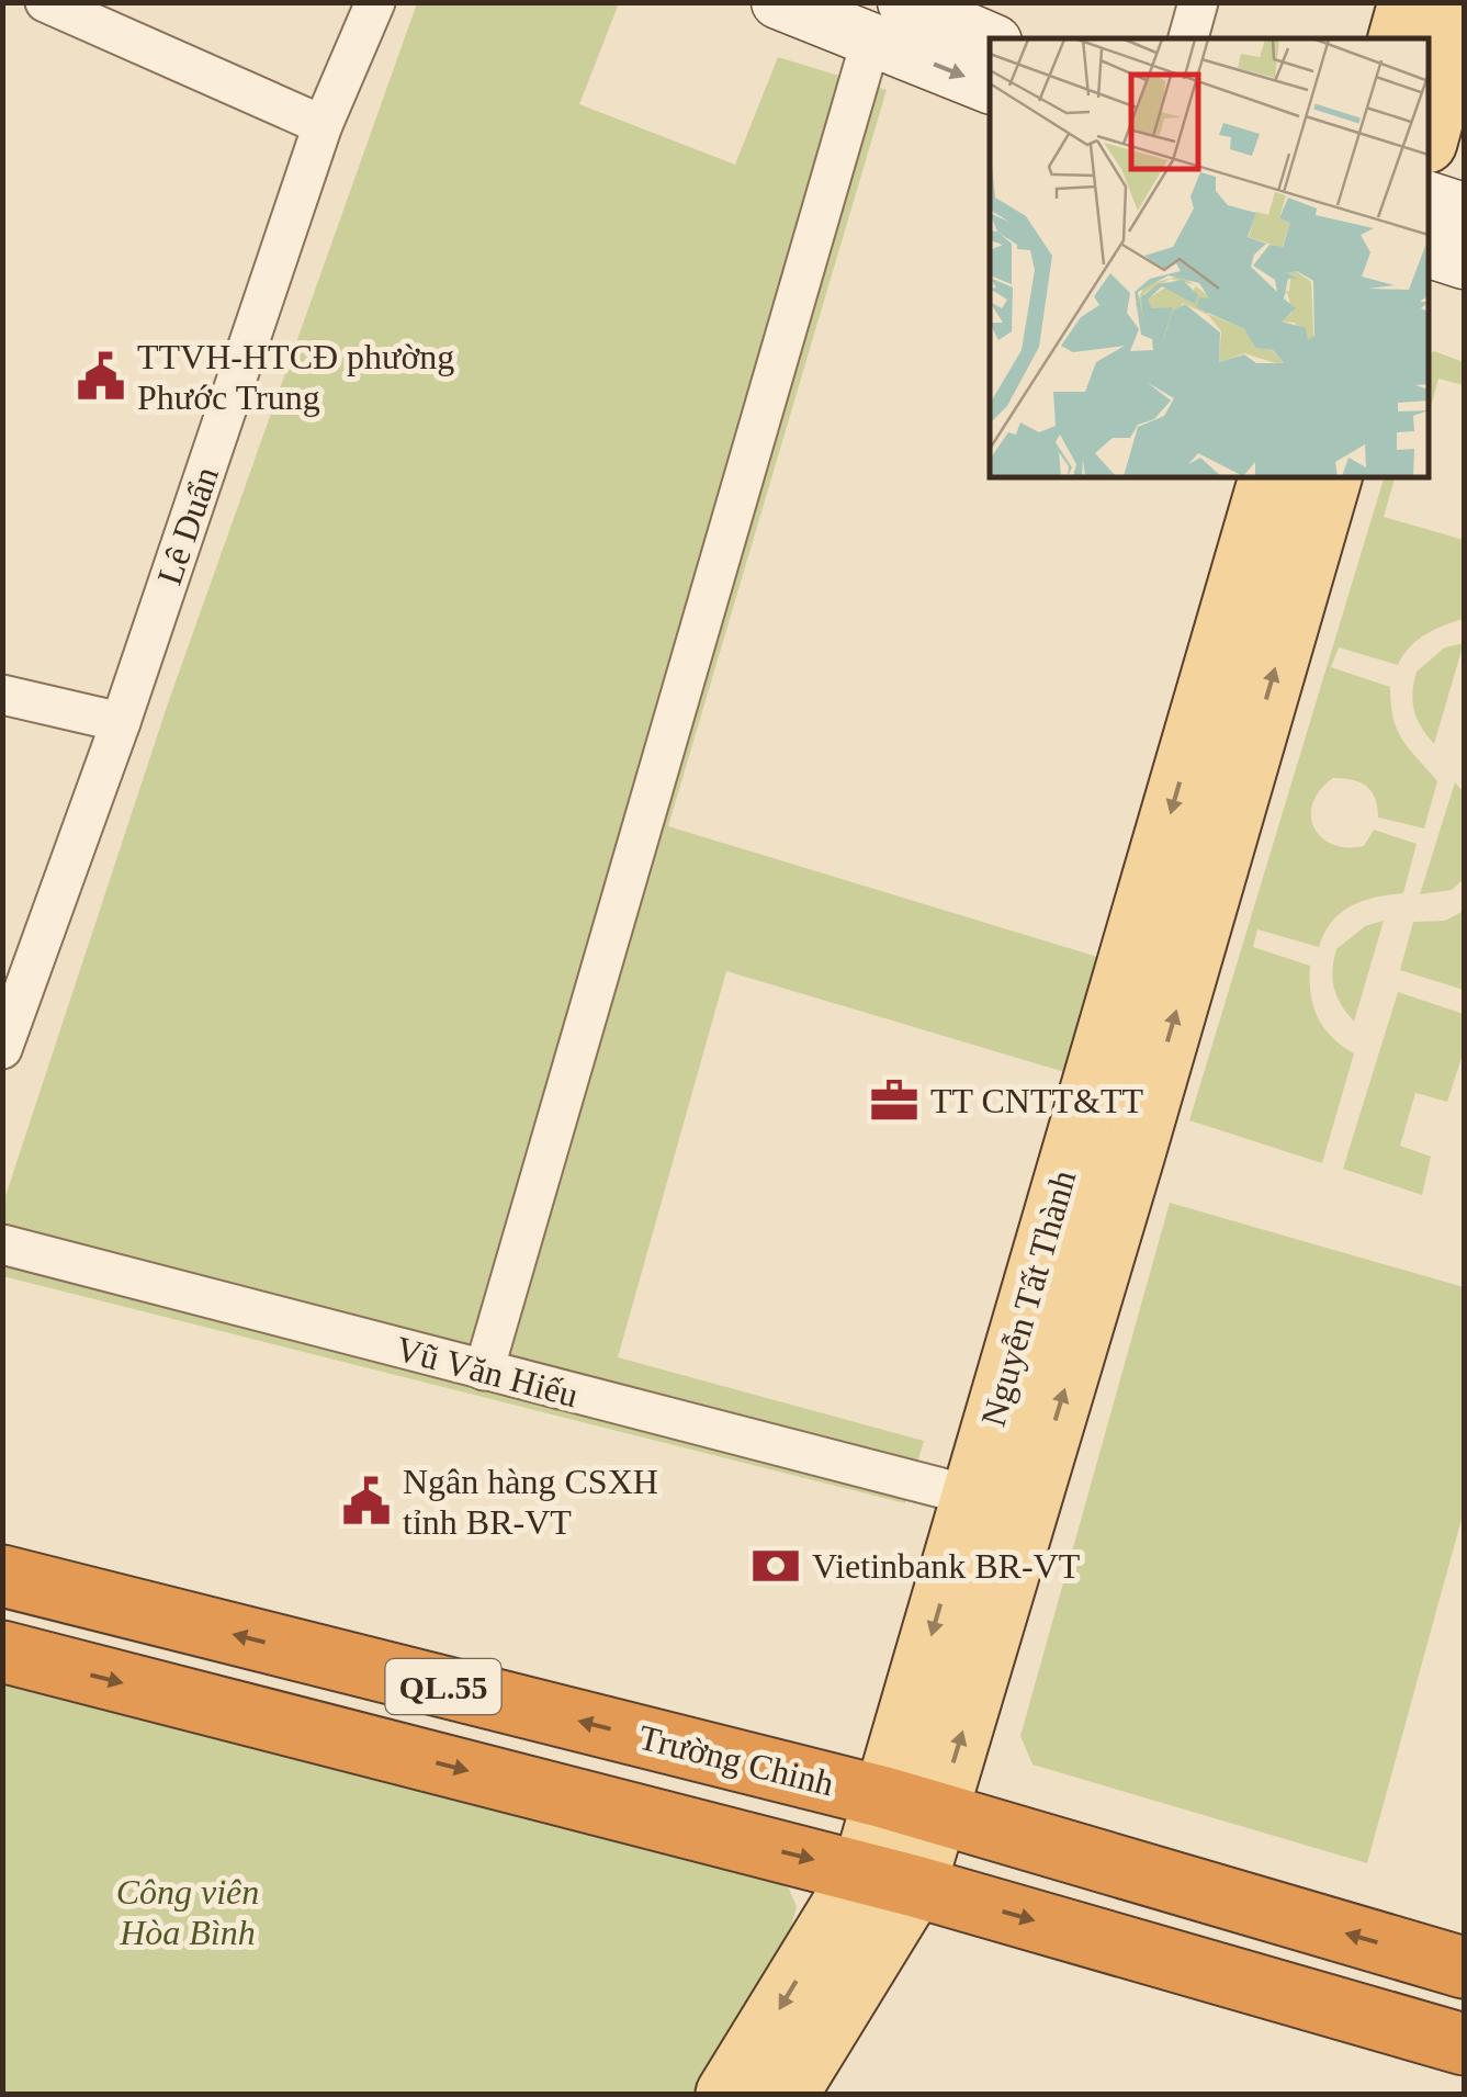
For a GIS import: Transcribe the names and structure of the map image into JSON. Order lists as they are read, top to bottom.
{
  "streets": {
    "highway": ["QL.55", "Trường Chinh"],
    "main road": ["Nguyễn Tất Thành"],
    "street": ["Lê Duẩn", "Vũ Văn Hiếu"]
  },
  "crossings": [
    ["Nguyễn Tất Thành", "Vũ Văn Hiếu"],
    ["Nguyễn Tất Thành", "QL.55"],
    ["Nguyễn Tất Thành", "Trường Chinh"]
  ],
  "parks": ["Công viên Hòa Bình"],
  "places": {
    "public building": ["TTVH-HTCĐ phường Phước Trung", "Ngân hàng CSXH tỉnh BR-VT"],
    "office": ["TT CNTT&TT"],
    "bank": ["Vietinbank BR-VT"]
  }
}
